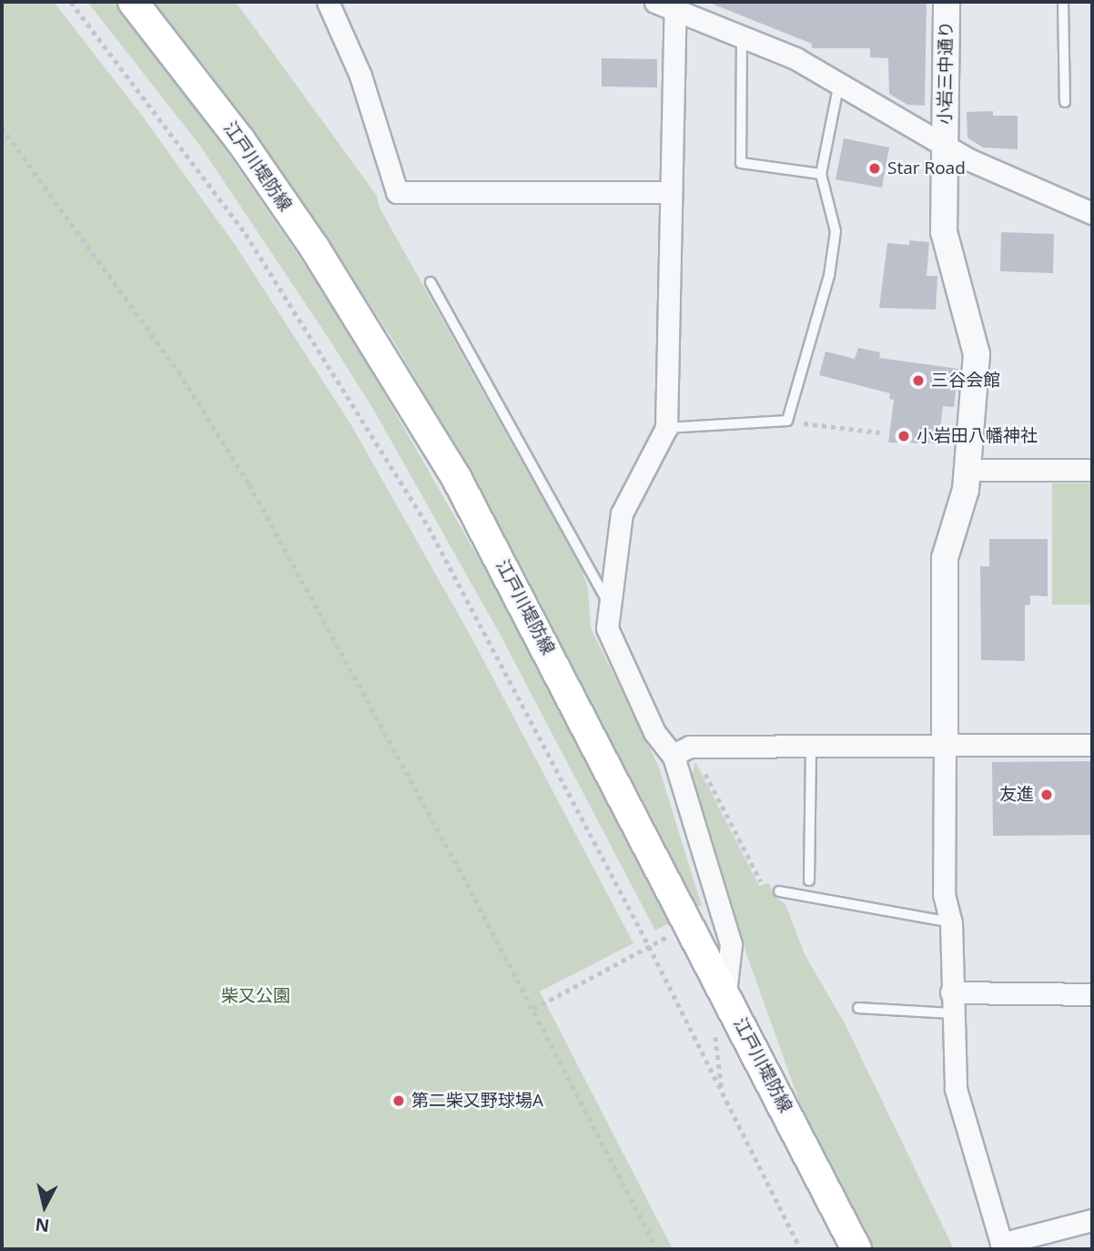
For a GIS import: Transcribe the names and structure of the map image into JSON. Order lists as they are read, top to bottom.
{
  "streets": {
    "main road": ["江戸川堤防線"],
    "street": ["小岩三中通り"]
  },
  "parks": ["柴又公園"],
  "places": [
    "Star Road",
    "三谷会館",
    "小岩田八幡神社",
    "友進",
    "第二柴又野球場A"
  ],
  "north": "bottom"
}
